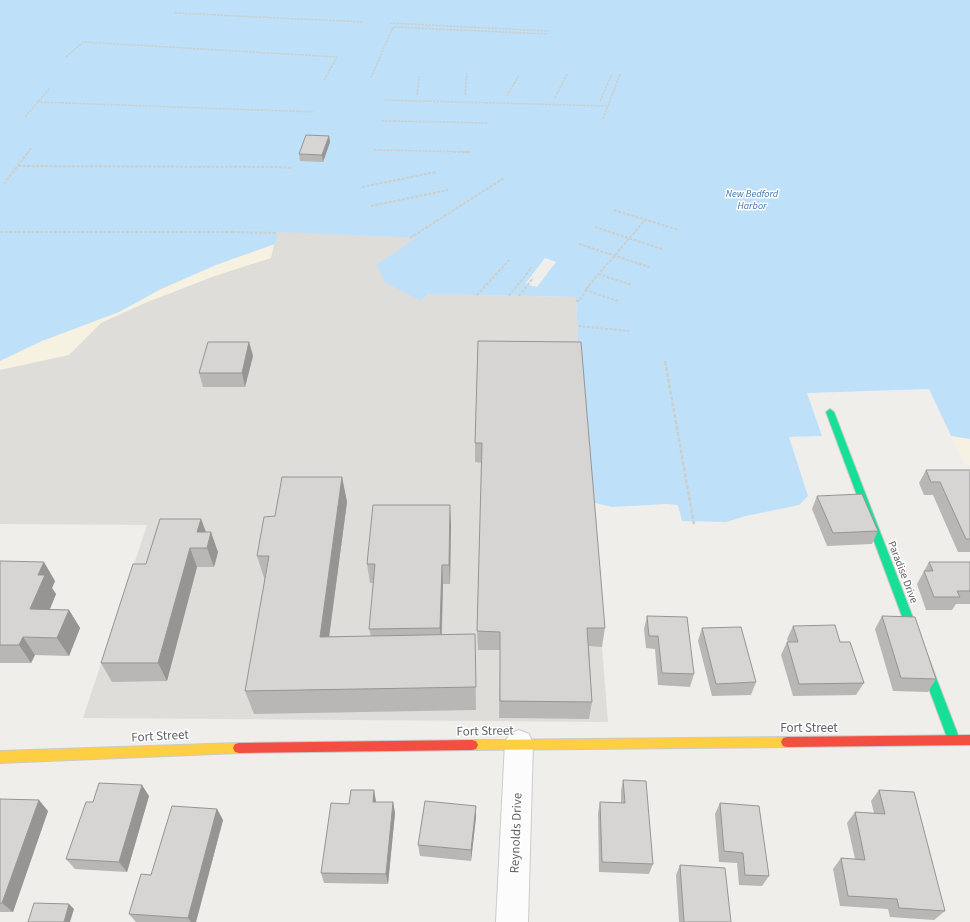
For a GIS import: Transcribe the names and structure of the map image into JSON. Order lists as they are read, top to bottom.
{
  "streets": {
    "street": ["Paradise Drive", "Fort Street", "Reynolds Drive"]
  },
  "crossings": [
    ["Paradise Drive", "Fort Street"],
    ["Fort Street", "Reynolds Drive"]
  ],
  "water": ["New Bedford Harbor"]
}
